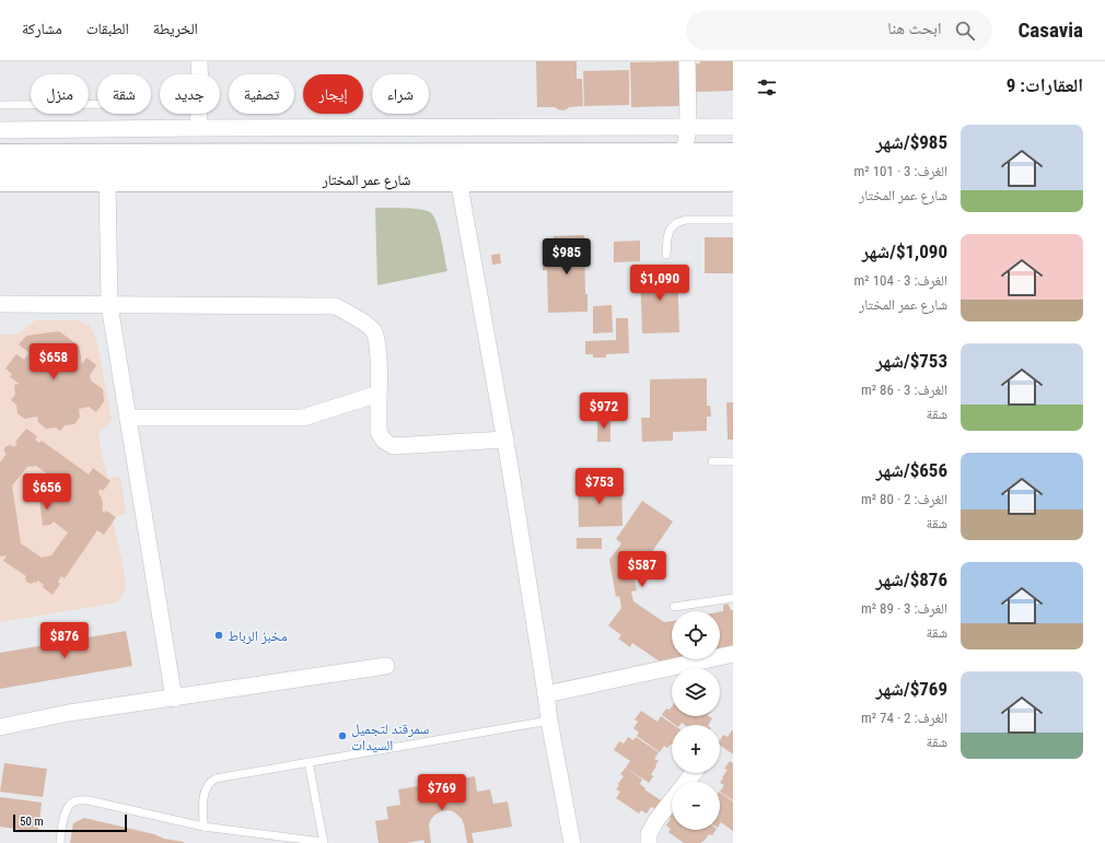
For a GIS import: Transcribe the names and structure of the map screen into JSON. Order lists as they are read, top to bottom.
{
  "streets": {
    "main road": ["شارع عمر المختار"]
  },
  "places": ["مخبز الرباط", "سمرقند لتجميل السيدات"],
  "scale_bar": "50 m",
  "page": {
    "header": "Casavia",
    "search": "ابحث هنا",
    "nav": ["الخريطة", "الطبقات", "مشاركة"],
    "heading": "العقارات: 9",
    "chip": [
      "شراء",
      "إيجار",
      "تصفية",
      "جديد",
      "شقة",
      "منزل"
    ],
    "list": [
      {
        "name": "$985/شهر",
        "note": "الغرف: 3 · 101 m² · شارع عمر المختار"
      },
      {
        "name": "$1,090/شهر",
        "note": "الغرف: 3 · 104 m² · شارع عمر المختار"
      },
      {
        "name": "$753/شهر",
        "note": "الغرف: 3 · 86 m² · شقة"
      },
      {
        "name": "$656/شهر",
        "note": "الغرف: 2 · 80 m² · شقة"
      },
      {
        "name": "$876/شهر",
        "note": "الغرف: 3 · 89 m² · شقة"
      },
      {
        "name": "$769/شهر",
        "note": "الغرف: 2 · 74 m² · شقة"
      }
    ],
    "price": [
      "$985",
      "$1,090",
      "$658",
      "$972",
      "$753",
      "$656",
      "$587",
      "$876",
      "$769"
    ],
    "map_buttons": ["+", "−"],
    "scale": "50 m"
  }
}
